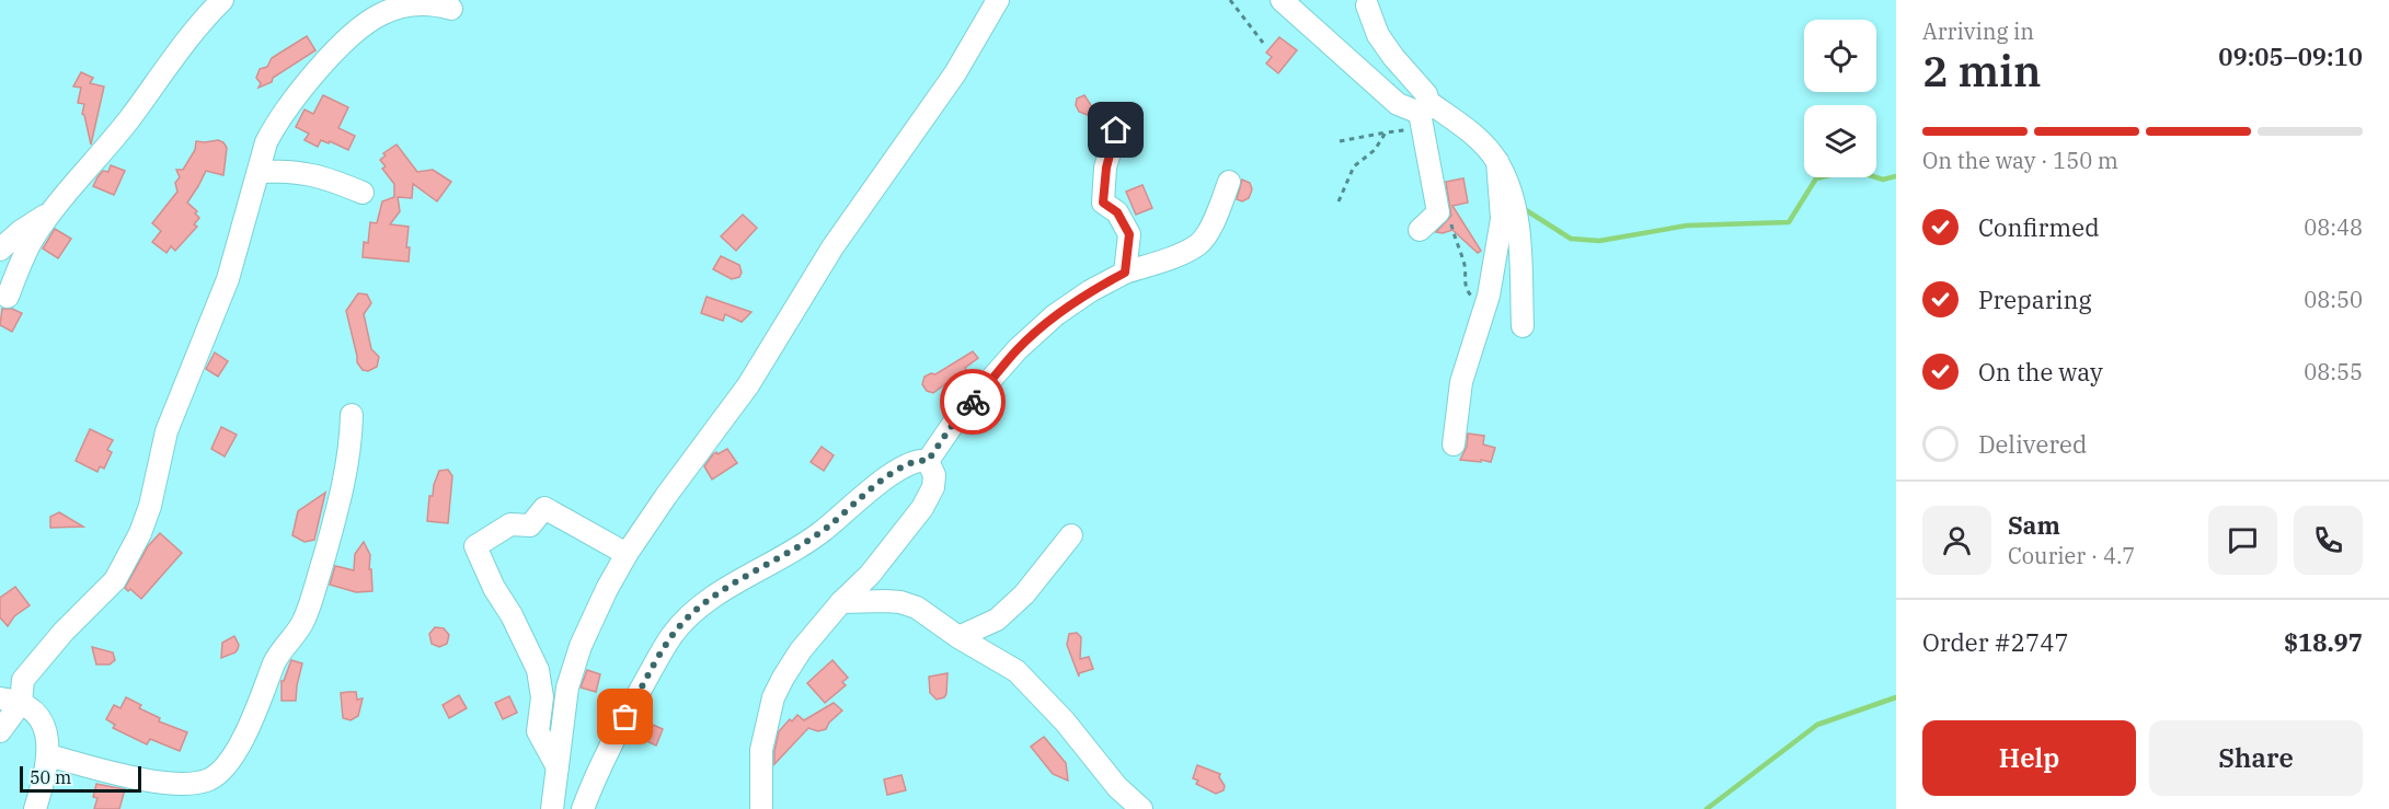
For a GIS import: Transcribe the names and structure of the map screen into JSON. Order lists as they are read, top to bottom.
{
  "scale_bar": "50 m",
  "page": {
    "heading": ["2 min", "Arriving in", "09:05–09:10"],
    "panel": [
      "Sam",
      "Courier · 4.7",
      "Order #2747",
      "$18.97"
    ],
    "bar": "On the way · 150 m",
    "list": [
      ["Confirmed", "08:48"],
      ["Preparing", "08:50"],
      ["On the way", "08:55"],
      "Delivered"
    ],
    "buttons": ["Help", "Share"],
    "scale": "50 m"
  }
}
